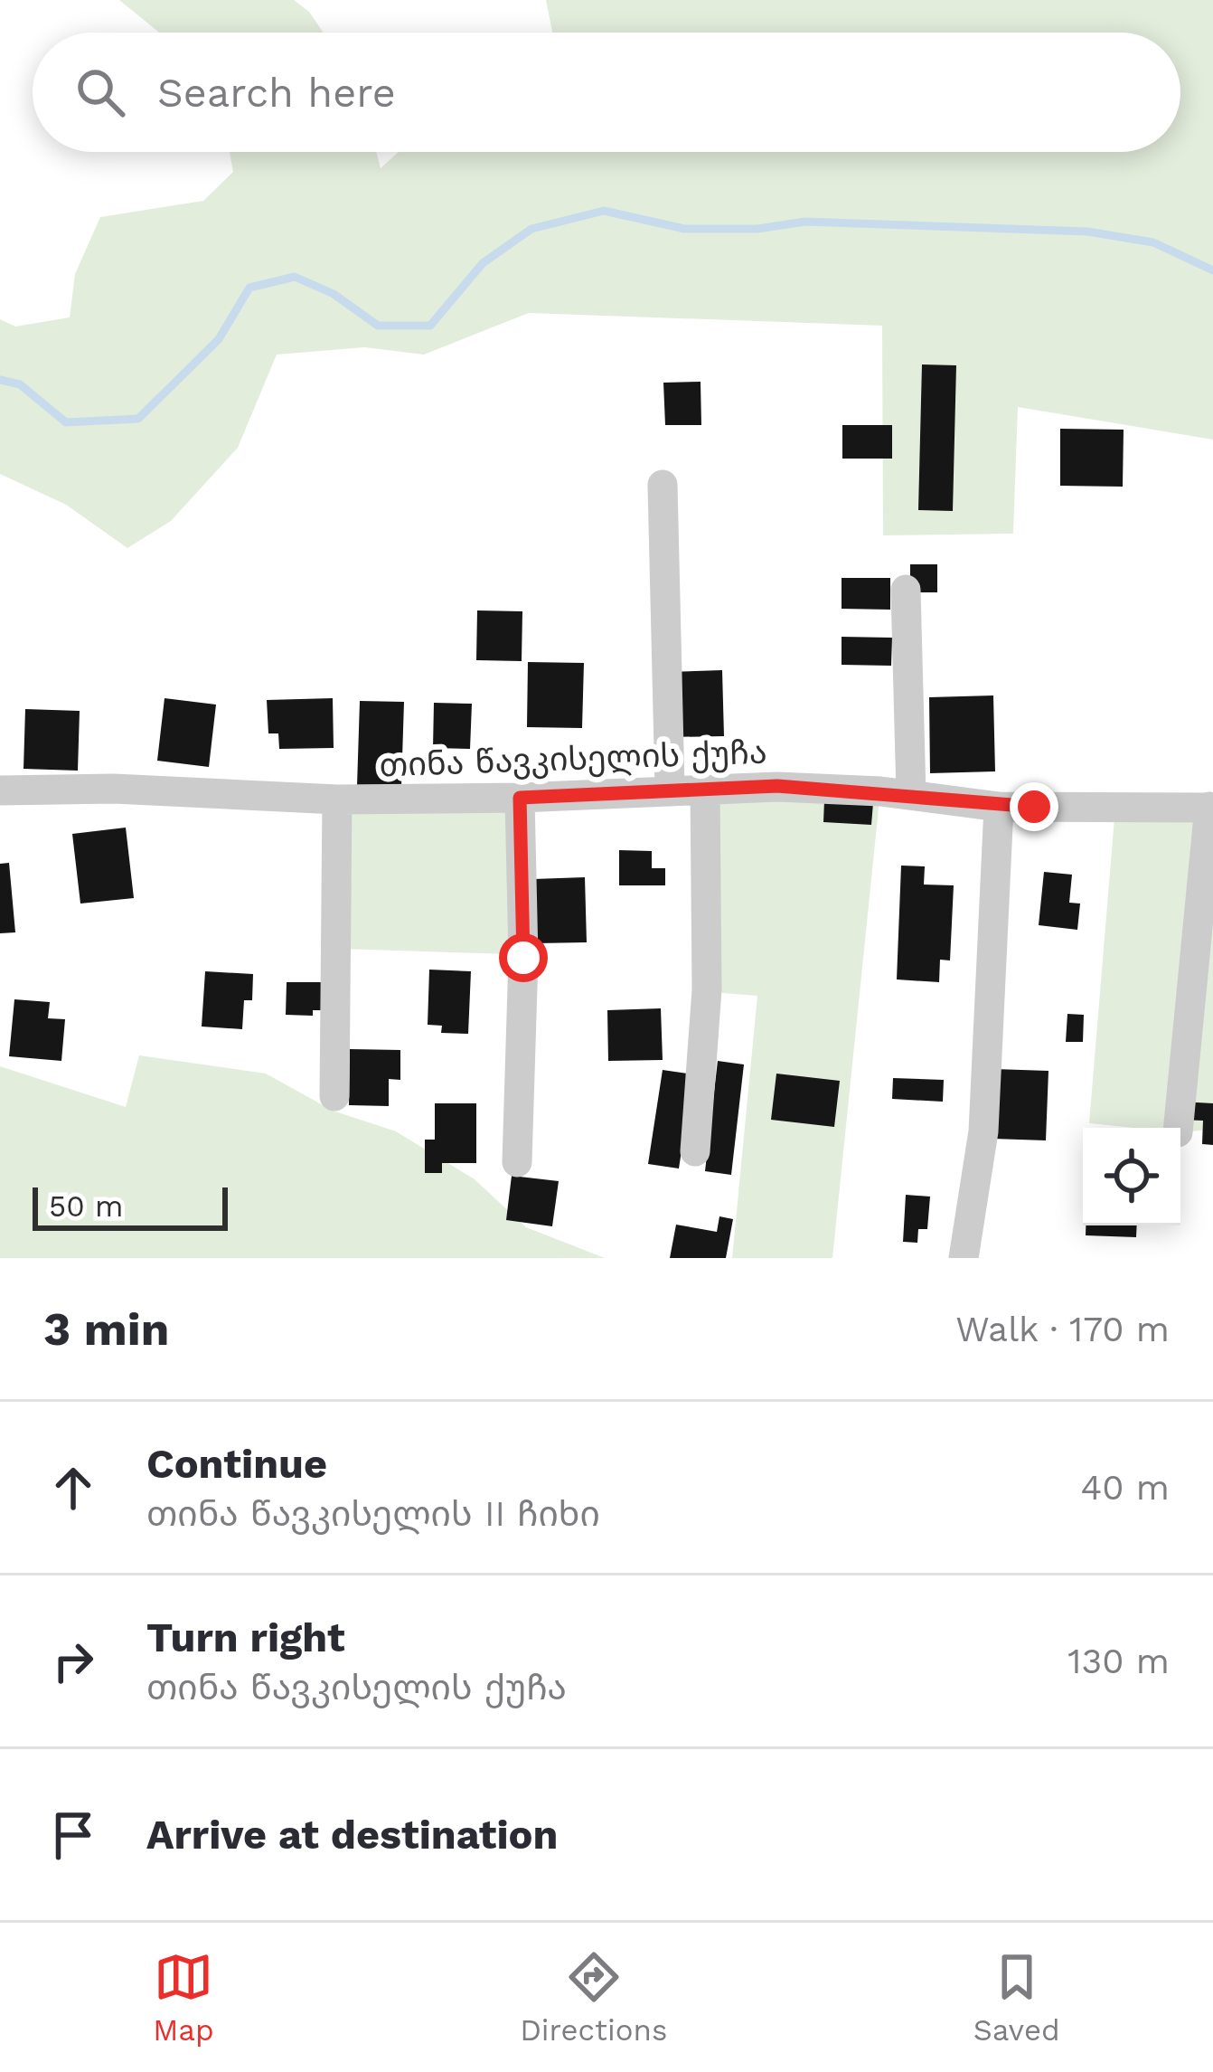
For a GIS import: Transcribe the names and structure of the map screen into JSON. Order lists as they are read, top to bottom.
{
  "streets": {
    "street": ["თინა წავკისელის ქუჩა"]
  },
  "scale_bar": "50 m",
  "page": {
    "search": "Search here",
    "scale": "50 m",
    "heading": ["3 min", "Walk · 170 m"],
    "list": [
      ["Continue", "თინა წავკისელის II ჩიხი", "40 m"],
      ["Turn right", "თინა წავკისელის ქუჩა", "130 m"],
      "Arrive at destination"
    ],
    "nav": ["Map", "Directions", "Saved"]
  }
}
